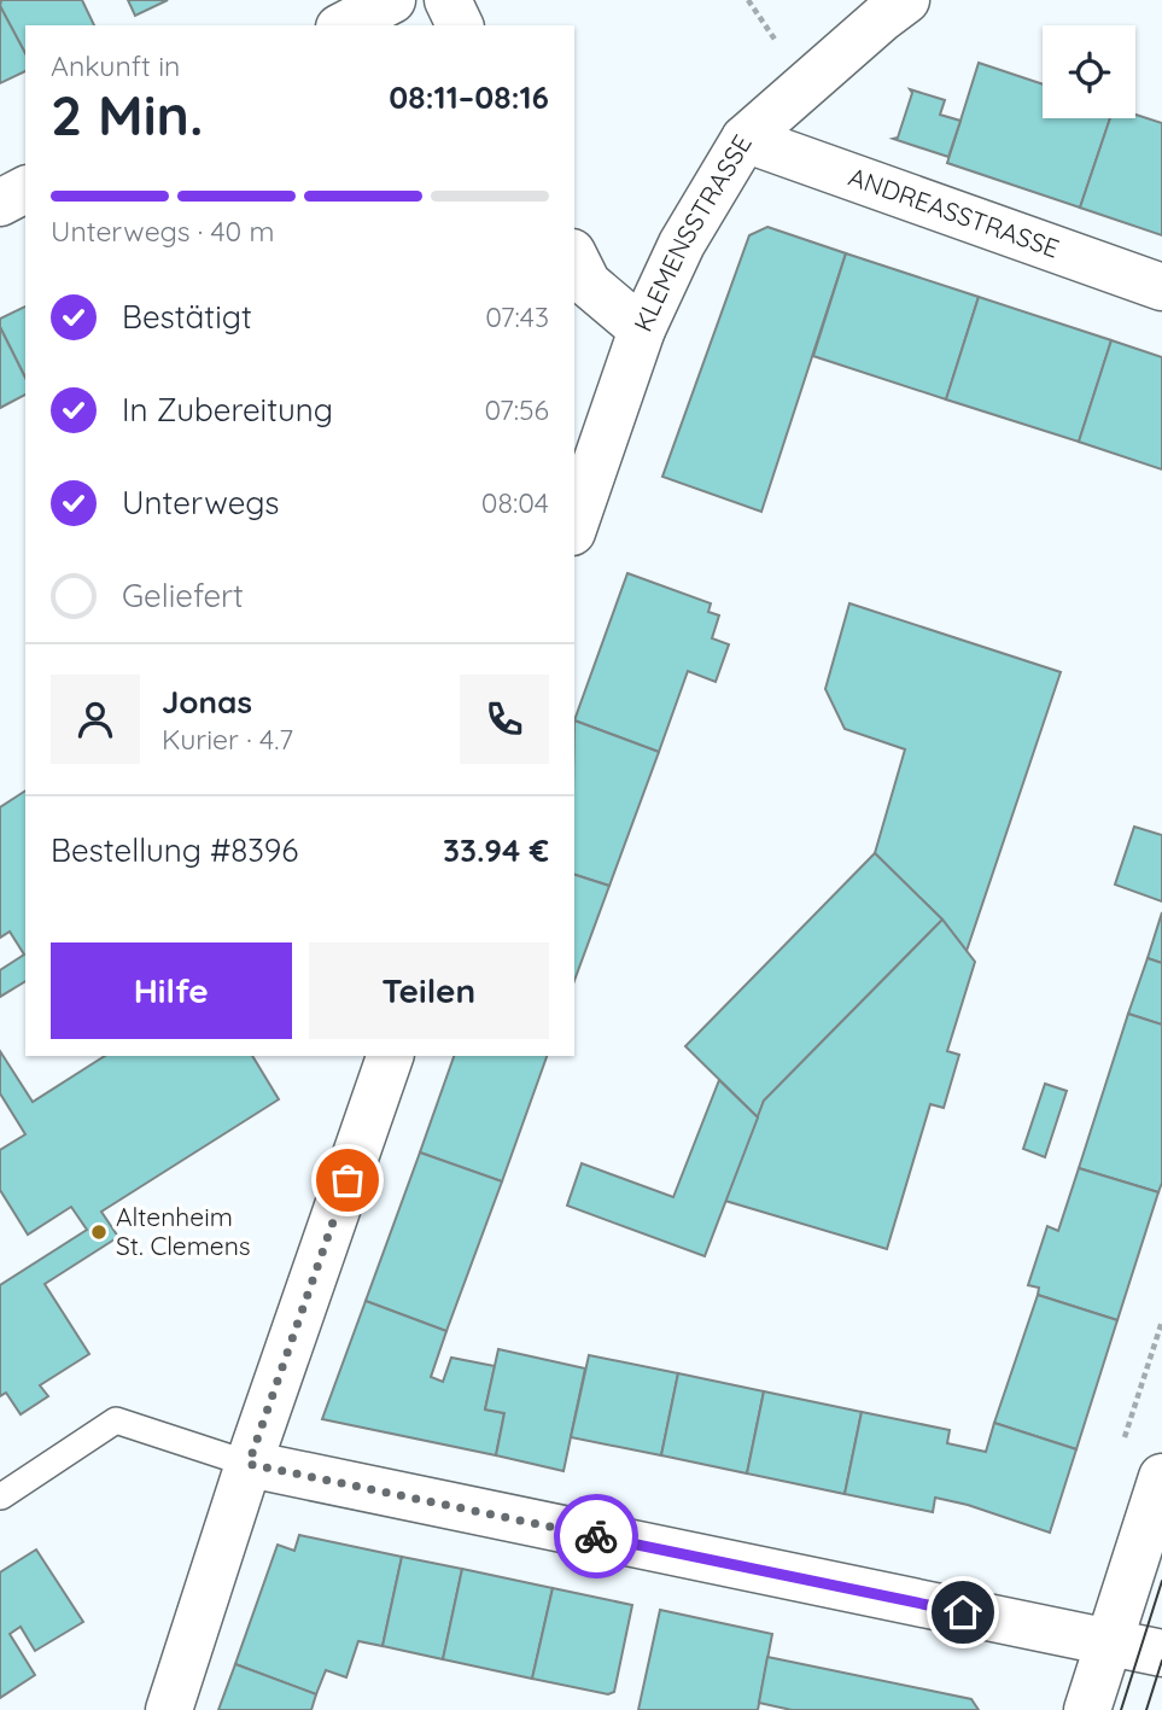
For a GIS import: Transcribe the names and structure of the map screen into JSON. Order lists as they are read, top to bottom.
{
  "streets": {
    "street": ["ANDREASSTRASSE", "KLEMENSSTRASSE"]
  },
  "crossings": [
    ["ANDREASSTRASSE", "KLEMENSSTRASSE"]
  ],
  "places": ["Altenheim St. Clemens"],
  "page": {
    "heading": ["2 Min.", "Ankunft in", "08:11–08:16"],
    "panel": [
      "Jonas",
      "Kurier · 4.7",
      "Bestellung #8396",
      "33.94 €"
    ],
    "bar": "Unterwegs · 40 m",
    "list": [
      ["Bestätigt", "07:43"],
      ["In Zubereitung", "07:56"],
      ["Unterwegs", "08:04"],
      "Geliefert"
    ],
    "buttons": ["Hilfe", "Teilen"]
  }
}
